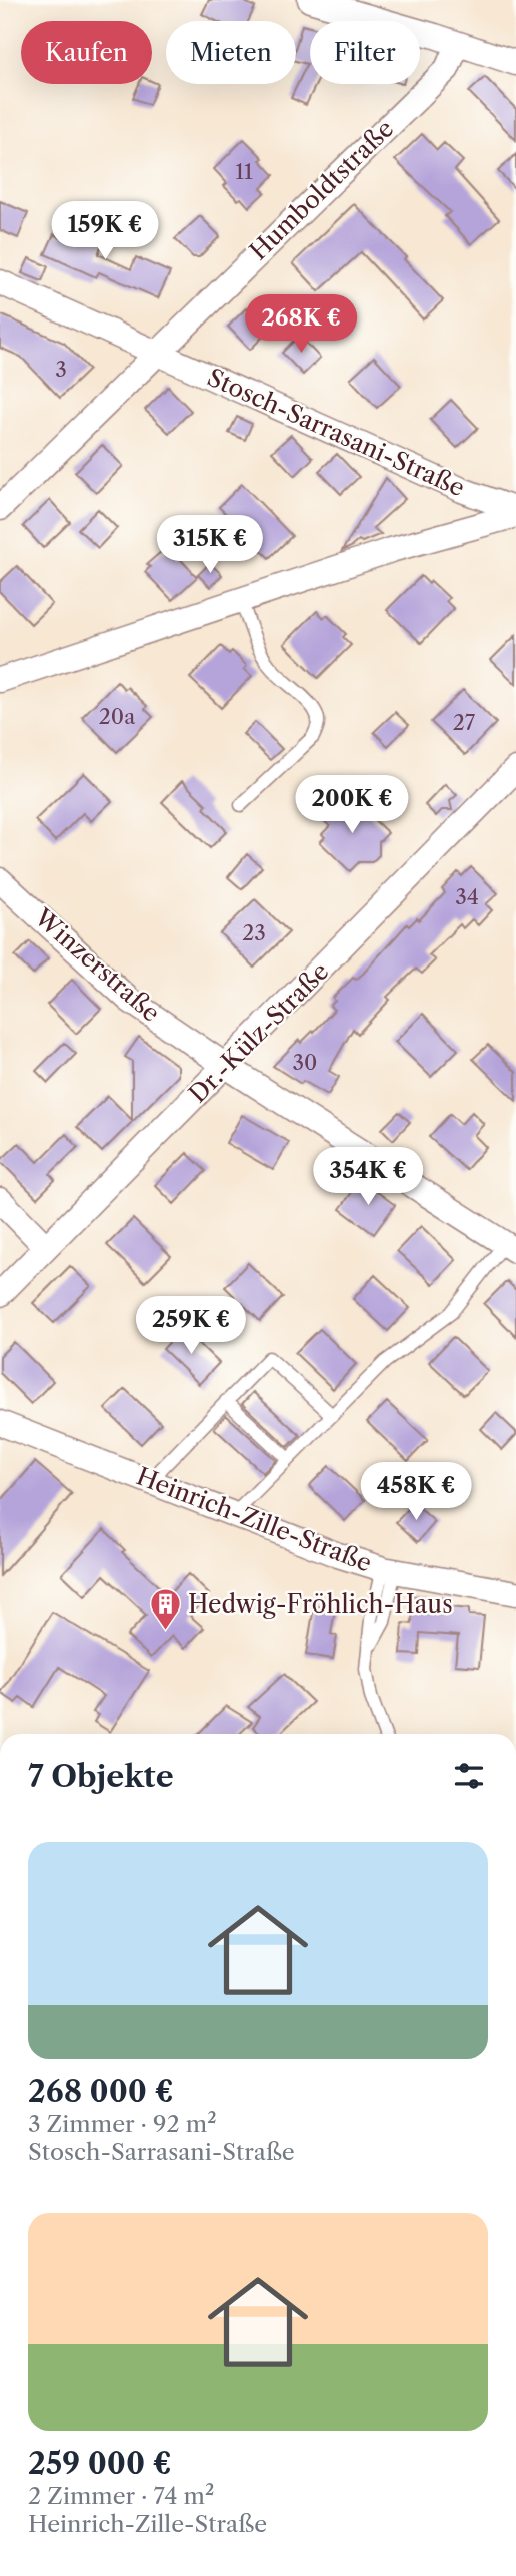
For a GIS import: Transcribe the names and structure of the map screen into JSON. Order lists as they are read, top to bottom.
{
  "streets": {
    "street": [
      "Humboldtstraße",
      "Stosch-Sarrasani-Straße",
      "Winzerstraße",
      "Dr.-Külz-Straße",
      "Heinrich-Zille-Straße"
    ]
  },
  "crossings": [
    ["Humboldtstraße", "Stosch-Sarrasani-Straße"],
    ["Winzerstraße", "Dr.-Külz-Straße"]
  ],
  "places": {
    "building": ["Hedwig-Fröhlich-Haus"]
  },
  "house_numbers": [
    "11",
    "3",
    "20a",
    "27",
    "34",
    "23",
    "30"
  ],
  "page": {
    "chip": ["Kaufen", "Mieten", "Filter"],
    "price": [
      "159K €",
      "268K €",
      "315K €",
      "200K €",
      "354K €",
      "259K €",
      "458K €"
    ],
    "heading": "7 Objekte",
    "list": [
      {
        "name": "268 000 €",
        "note": "3 Zimmer · 92 m² · Stosch-Sarrasani-Straße"
      },
      {
        "name": "259 000 €",
        "note": "2 Zimmer · 74 m² · Heinrich-Zille-Straße"
      }
    ]
  }
}
